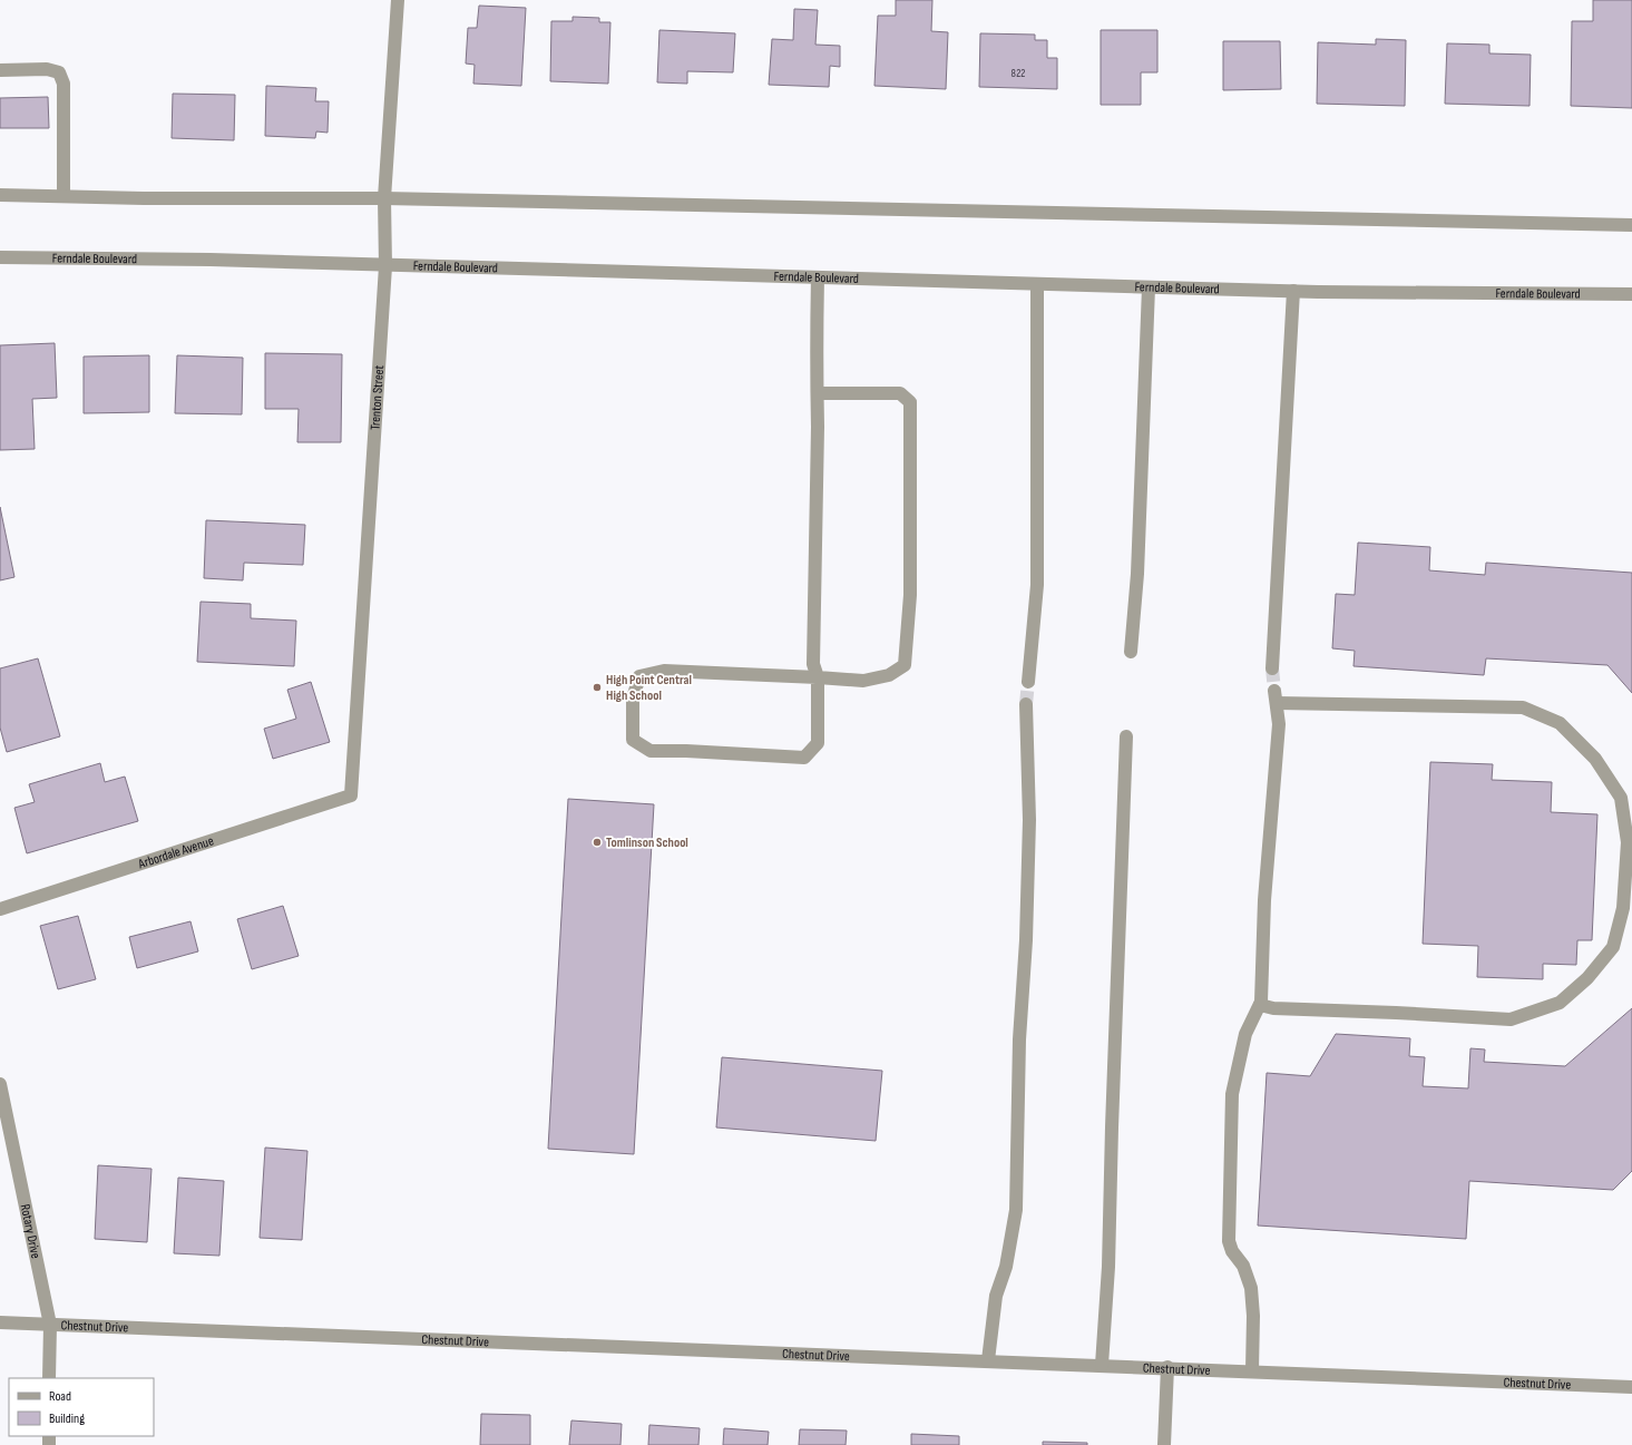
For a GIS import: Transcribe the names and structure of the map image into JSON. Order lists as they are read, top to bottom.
{
  "streets": {
    "street": [
      "Ferndale Boulevard",
      "Trenton Street",
      "Arbordale Avenue",
      "Rotary Drive",
      "Chestnut Drive"
    ]
  },
  "crossings": [
    ["Ferndale Boulevard", "Trenton Street"],
    ["Trenton Street", "Arbordale Avenue"],
    ["Rotary Drive", "Chestnut Drive"]
  ],
  "places": ["High Point Central High School", "Tomlinson School"],
  "house_numbers": ["822"],
  "legend": ["Road", "Building"]
}
